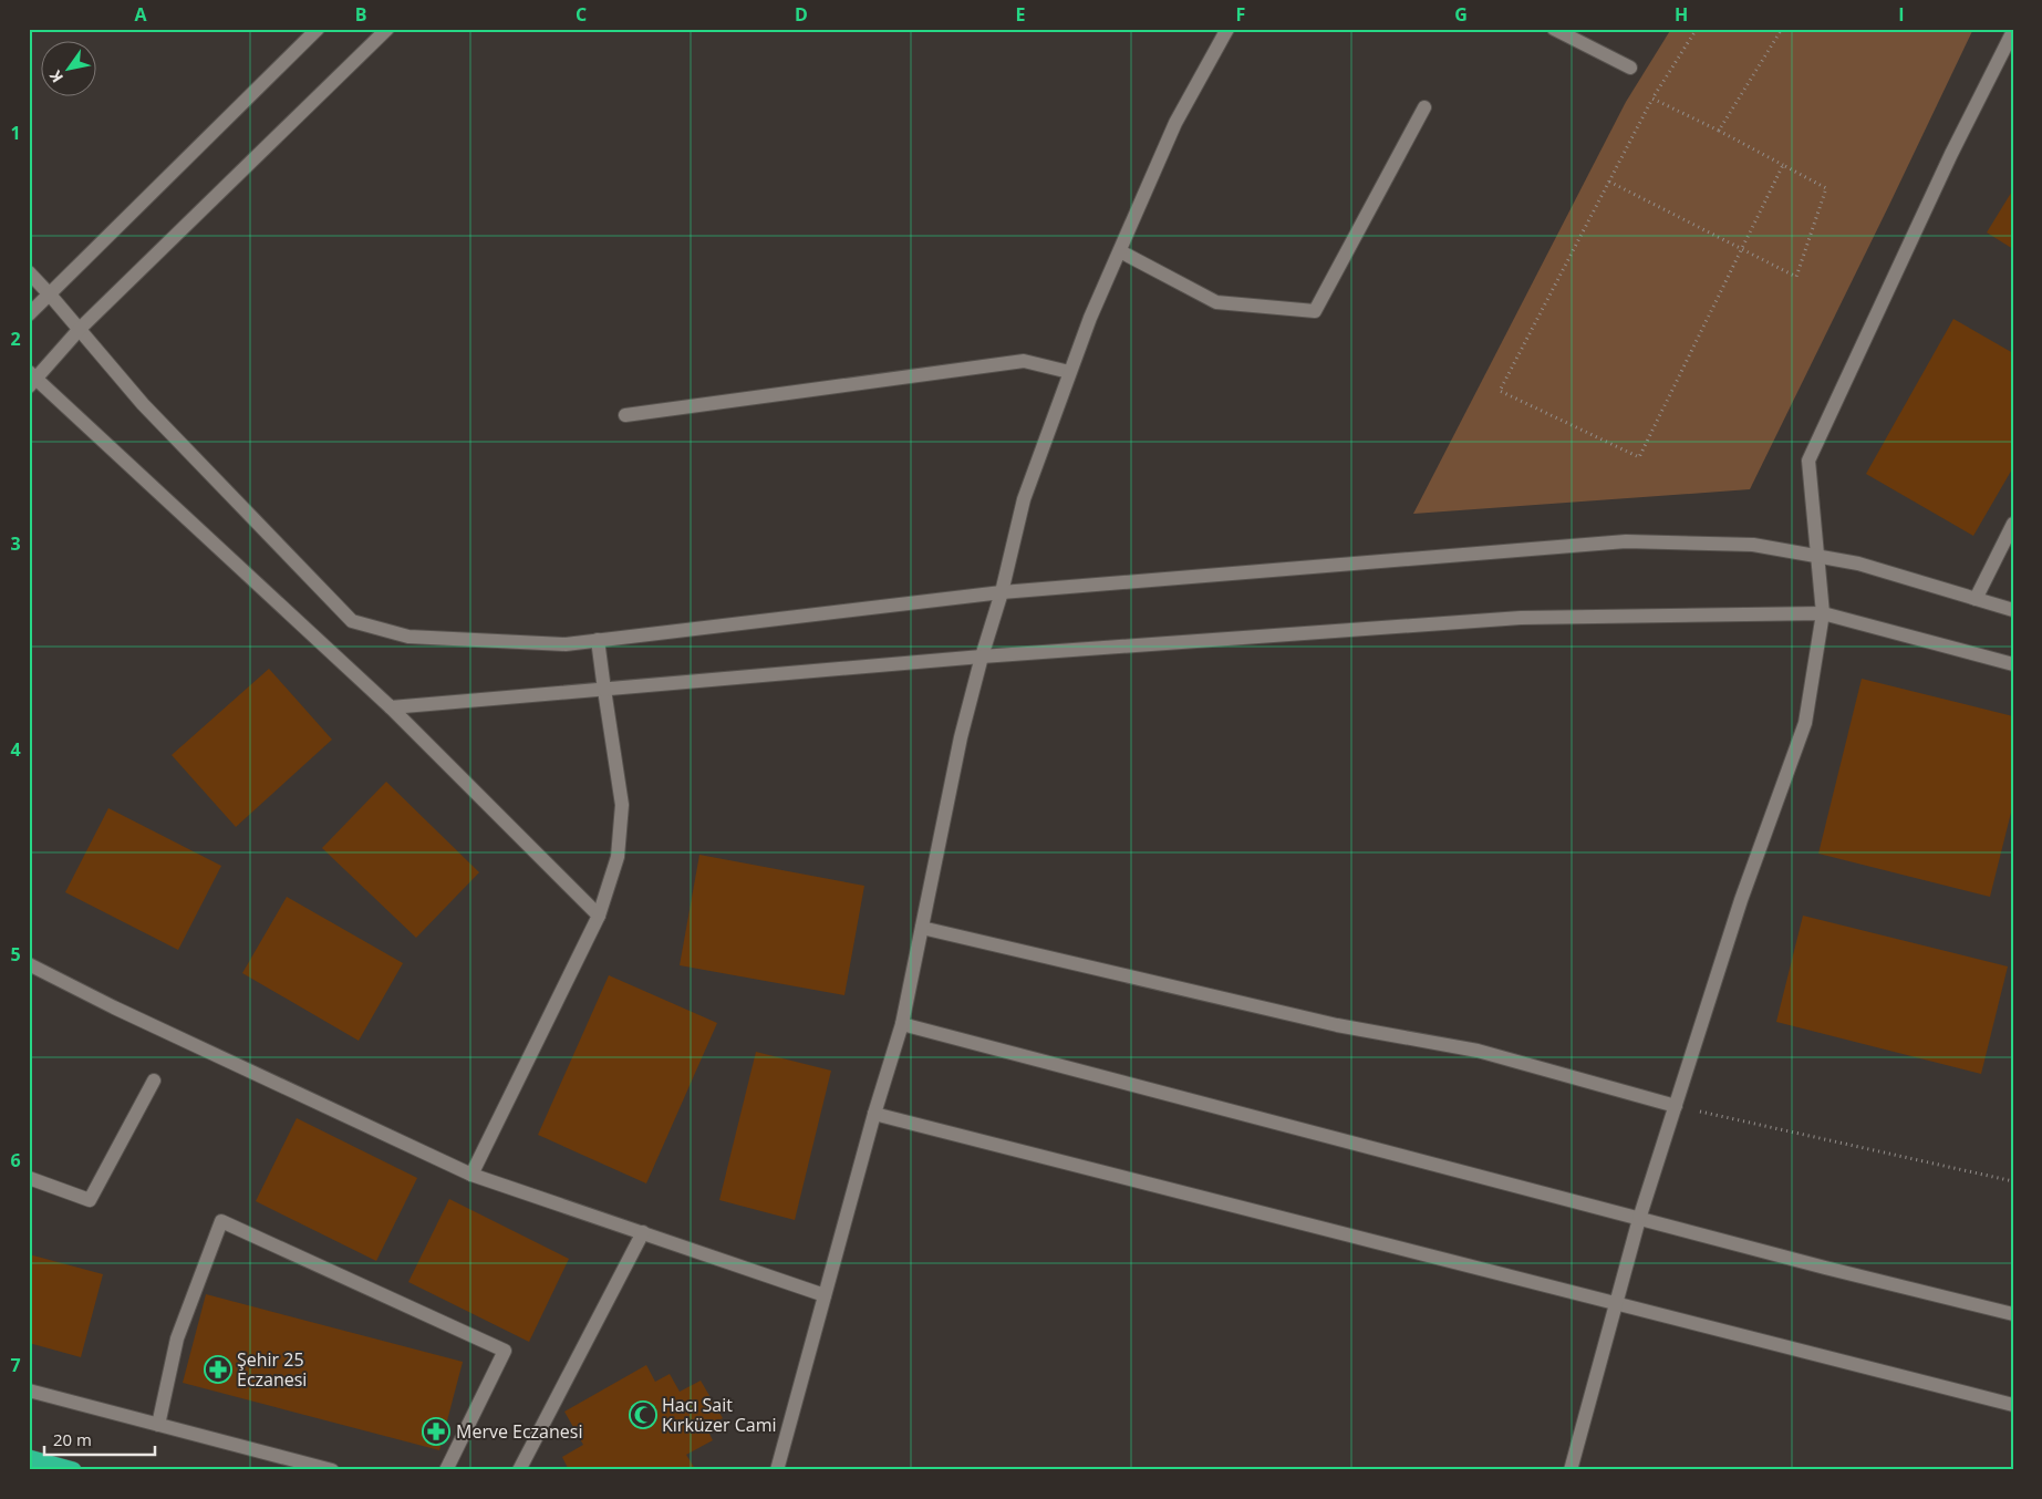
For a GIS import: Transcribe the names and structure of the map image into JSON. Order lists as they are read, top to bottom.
{
  "places": {
    "pharmacy": ["Şehir 25 Eczanesi", "Merve Eczanesi"],
    "mosque": ["Hacı Sait Kırküzer Cami"]
  },
  "scale_bar": "20 m",
  "north": "bottom left",
  "grid": {
    "columns": [
      "A",
      "B",
      "C",
      "D",
      "E",
      "F",
      "G",
      "H",
      "I"
    ],
    "rows": [
      "1",
      "2",
      "3",
      "4",
      "5",
      "6",
      "7"
    ]
  }
}
